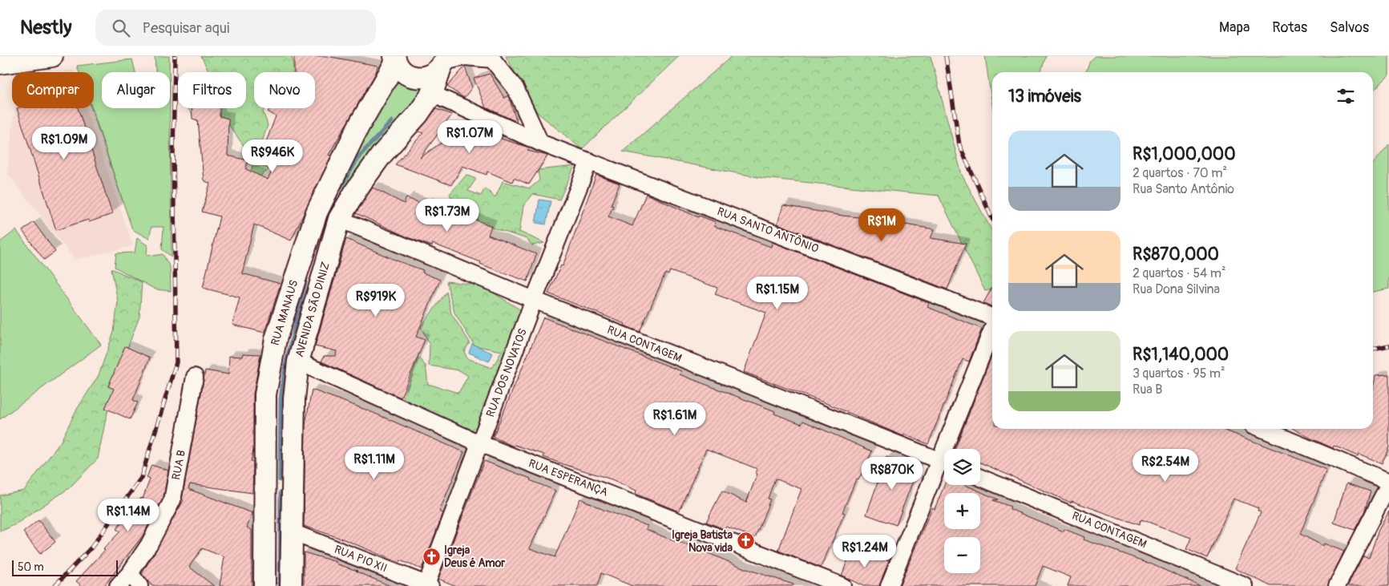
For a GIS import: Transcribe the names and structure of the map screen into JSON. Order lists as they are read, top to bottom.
{
  "streets": {
    "street": [
      "RUA SANTO ANTÔNIO",
      "AVENIDA SÃO DINIZ",
      "RUA MANAUS",
      "RUA CONTAGEM",
      "RUA DOS NOVATOS",
      "RUA B",
      "RUA ESPERANÇA",
      "RUA PIO XII"
    ]
  },
  "crossings": [
    ["RUA SANTO ANTÔNIO", "AVENIDA SÃO DINIZ"],
    ["RUA SANTO ANTÔNIO", "RUA DOS NOVATOS"],
    ["AVENIDA SÃO DINIZ", "RUA CONTAGEM"],
    ["AVENIDA SÃO DINIZ", "RUA ESPERANÇA"],
    ["AVENIDA SÃO DINIZ", "RUA PIO XII"],
    ["RUA CONTAGEM", "RUA DOS NOVATOS"],
    ["RUA DOS NOVATOS", "RUA ESPERANÇA"],
    ["RUA DOS NOVATOS", "RUA PIO XII"]
  ],
  "places": {
    "church": ["Igreja Batista Nova vida", "Igreja Deus é Amor"]
  },
  "scale_bar": "50 m",
  "page": {
    "header": "Nestly",
    "search": "Pesquisar aqui",
    "nav": ["Mapa", "Rotas", "Salvos"],
    "chip": [
      "Comprar",
      "Alugar",
      "Filtros",
      "Novo"
    ],
    "heading": "13 imóveis",
    "price": [
      "R$1.07M",
      "R$1.09M",
      "R$946K",
      "R$1.73M",
      "R$1M",
      "R$1.15M",
      "R$919K",
      "R$1.61M",
      "R$1.11M",
      "R$2.54M",
      "R$870K",
      "R$1.14M",
      "R$1.24M"
    ],
    "list": [
      {
        "name": "R$1,000,000",
        "note": "2 quartos · 70 m² · Rua Santo Antônio"
      },
      {
        "name": "R$870,000",
        "note": "2 quartos · 54 m² · Rua Dona Silvina"
      },
      {
        "name": "R$1,140,000",
        "note": "3 quartos · 95 m² · Rua B"
      }
    ],
    "map_buttons": ["+", "−"],
    "scale": "50 m"
  }
}
